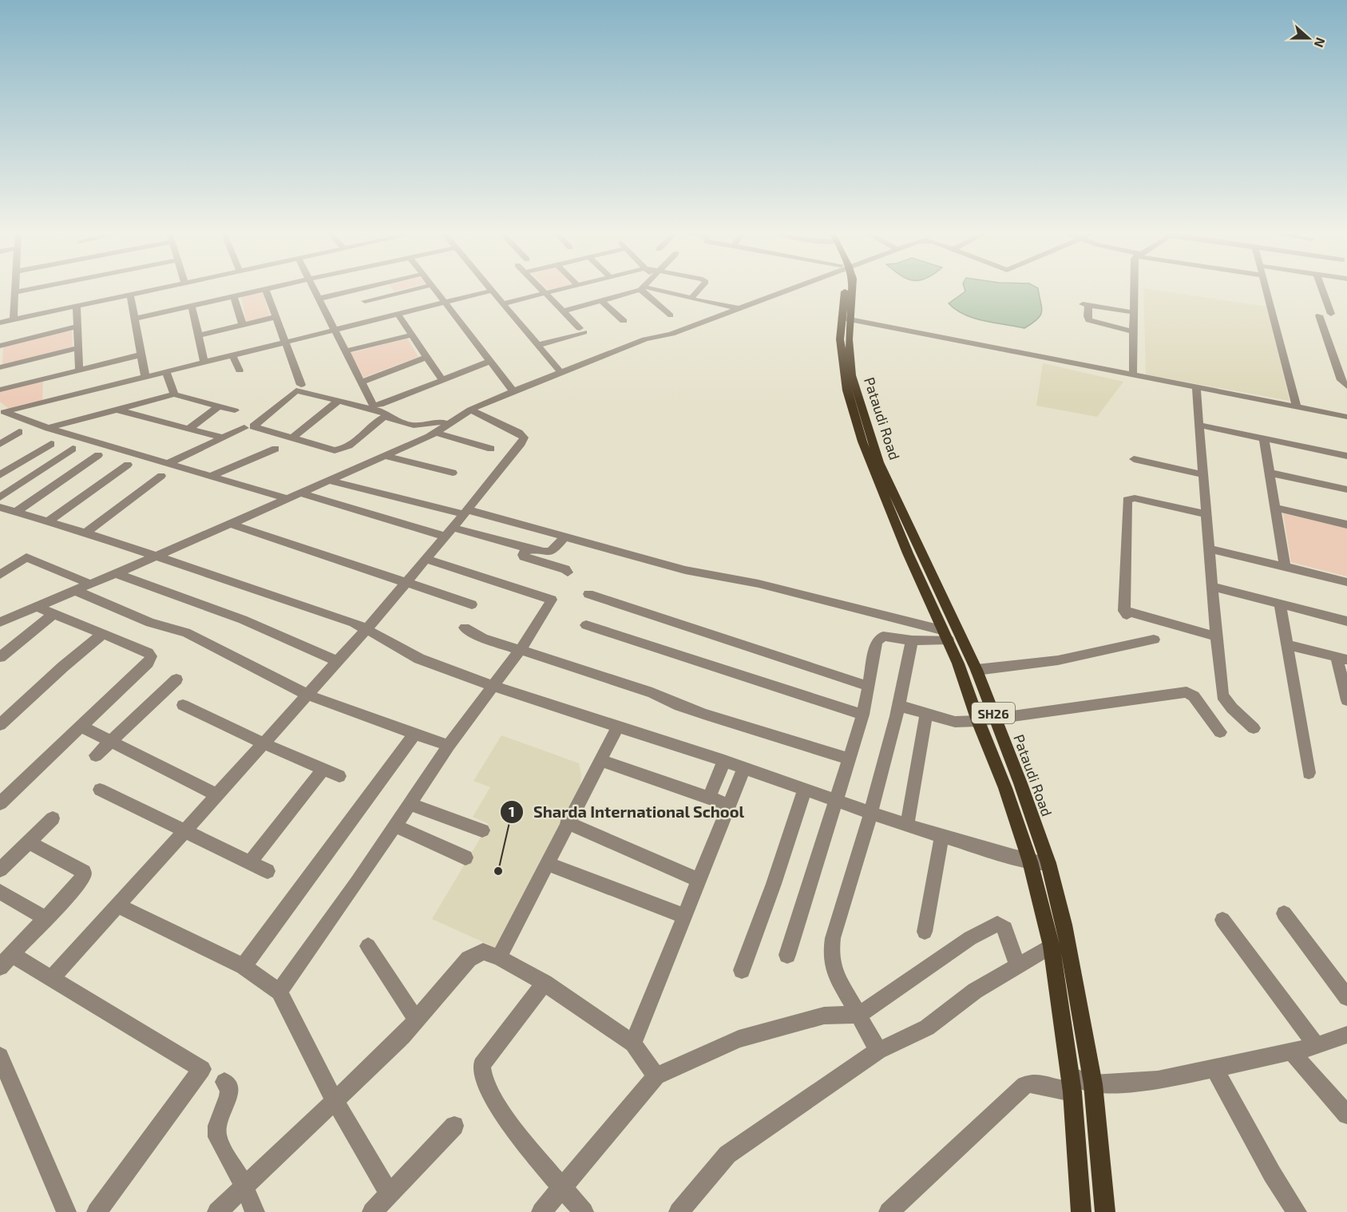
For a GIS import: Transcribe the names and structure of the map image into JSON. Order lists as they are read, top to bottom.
{
  "streets": {
    "main road": ["Pataudi Road", "SH26"]
  },
  "crossings": [
    ["Pataudi Road", "SH26"]
  ],
  "places": ["Sharda International School"],
  "north": "right"
}
